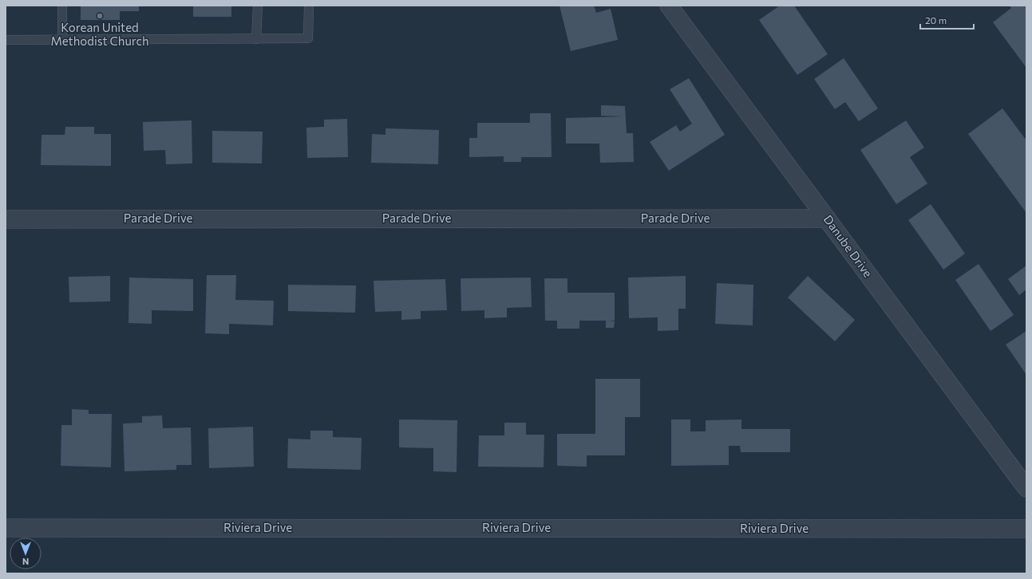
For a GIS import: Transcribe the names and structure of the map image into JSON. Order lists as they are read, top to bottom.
{
  "streets": {
    "street": ["Parade Drive", "Danube Drive", "Riviera Drive"]
  },
  "crossings": [
    ["Parade Drive", "Danube Drive"]
  ],
  "places": ["Korean United Methodist Church"],
  "scale_bar": "20 m",
  "north": "bottom"
}
